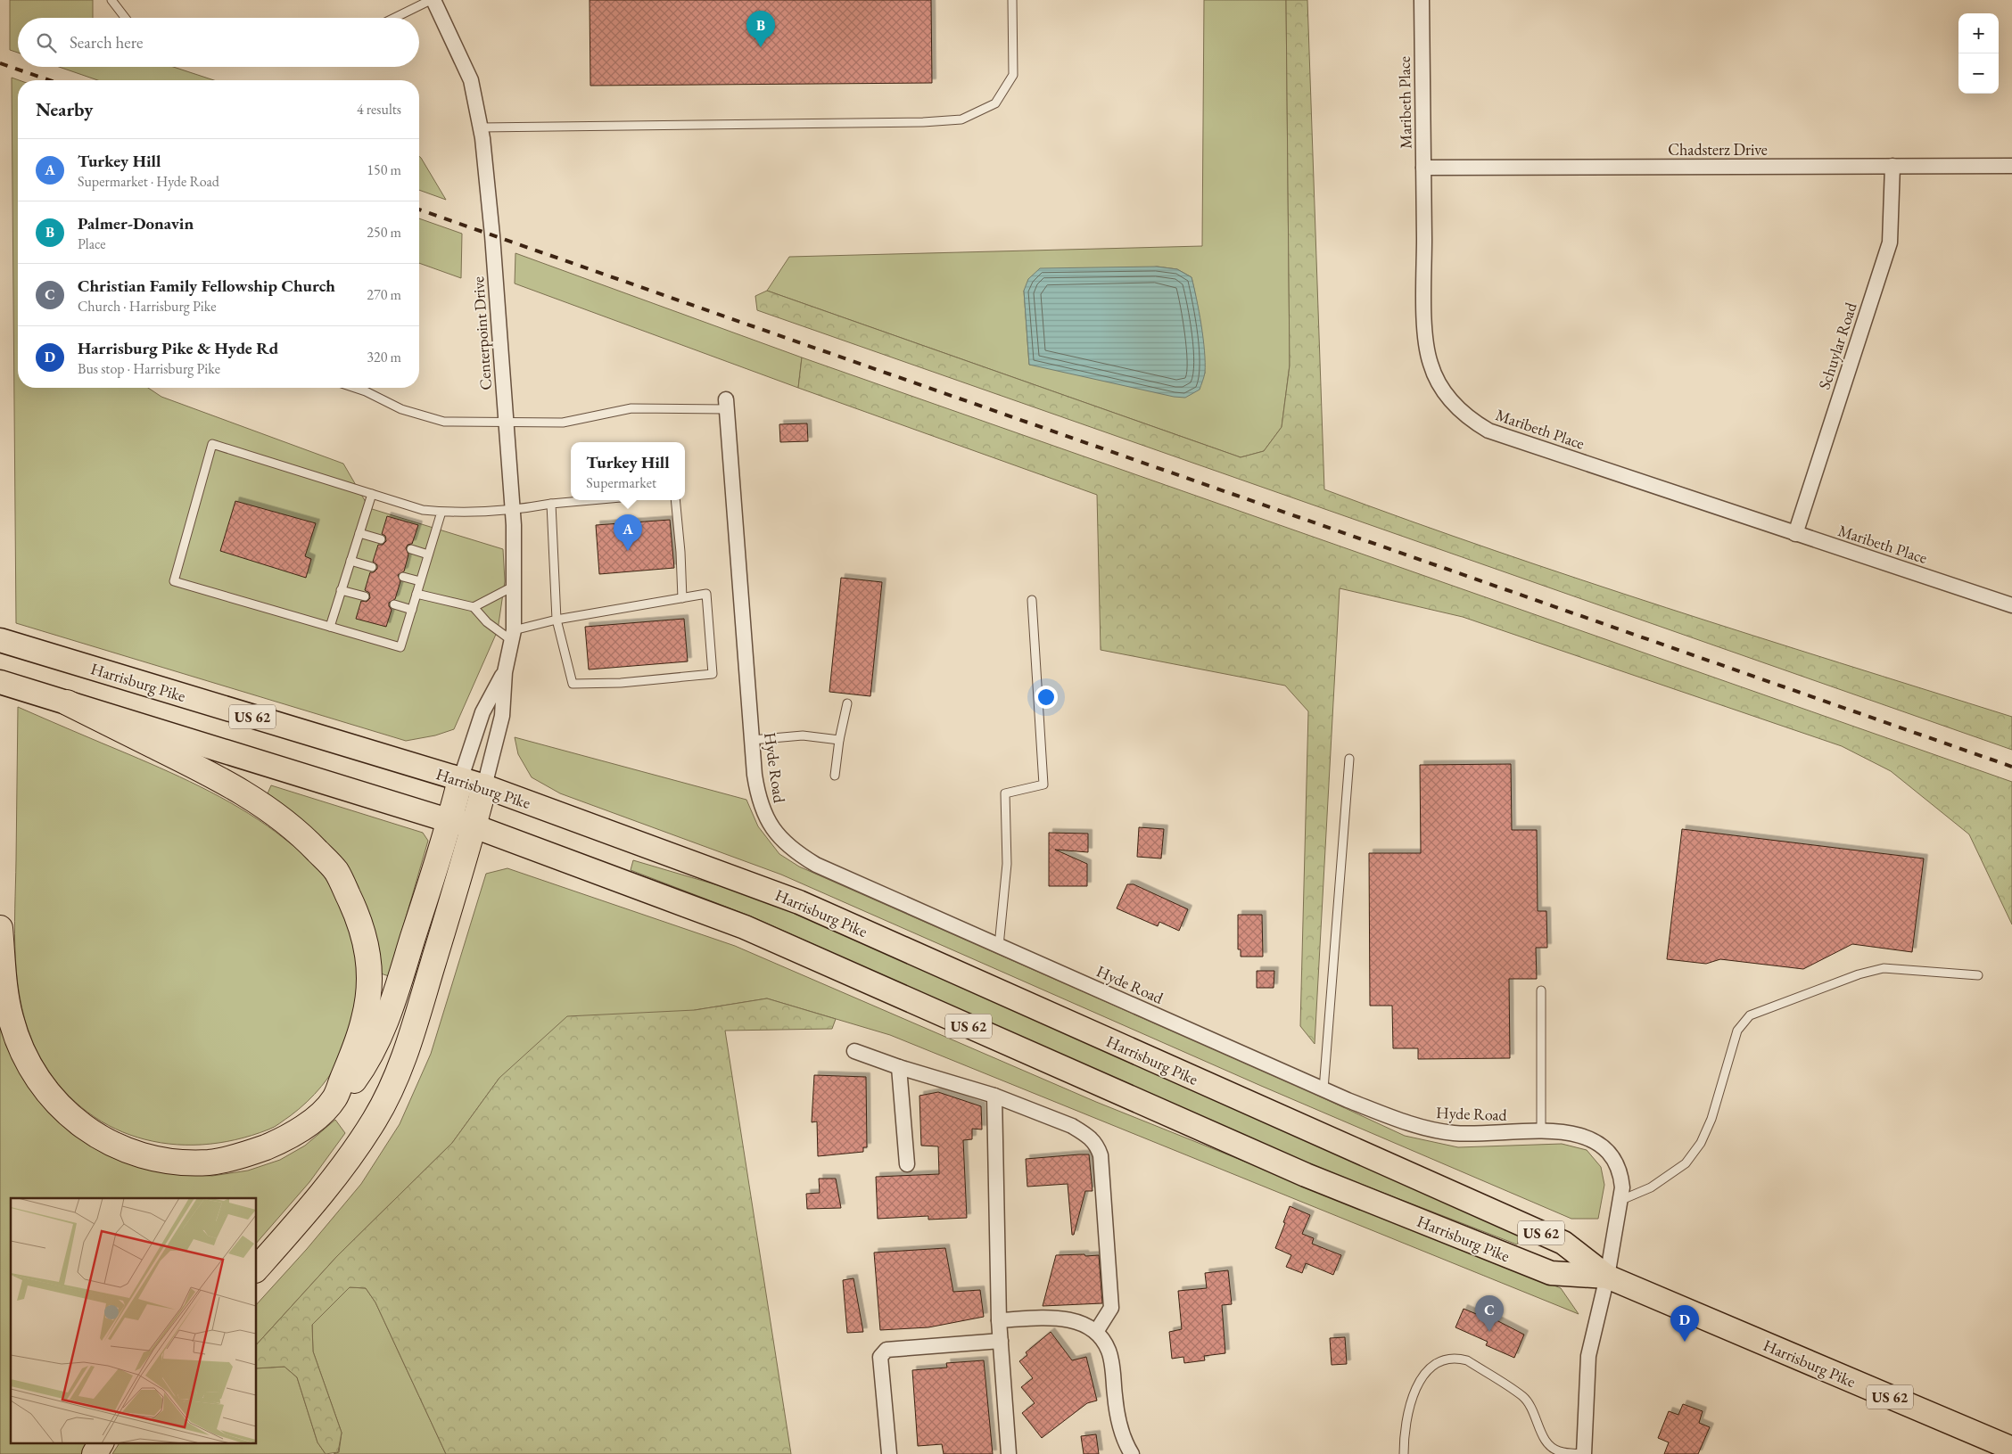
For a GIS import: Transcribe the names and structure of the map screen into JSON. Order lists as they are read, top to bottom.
{
  "streets": {
    "main road": ["Harrisburg Pike", "US 62"],
    "street": [
      "Maribeth Place",
      "Chadsterz Drive",
      "Centerpoint Drive",
      "Schuylar Road",
      "Hyde Road"
    ]
  },
  "crossings": [
    ["Maribeth Place", "Chadsterz Drive"],
    ["Maribeth Place", "Schuylar Road"],
    ["Chadsterz Drive", "Schuylar Road"],
    ["Centerpoint Drive", "Harrisburg Pike"],
    ["Harrisburg Pike", "Hyde Road"]
  ],
  "page": {
    "pins": [
      "B",
      "A",
      "C",
      "D"
    ],
    "map_buttons": ["+", "−"],
    "search": "Search here",
    "heading": ["Nearby", "4 results"],
    "list": [
      {
        "mark": "A",
        "name": "Turkey Hill",
        "note": "Supermarket · Hyde Road",
        "value": "150 m"
      },
      {
        "mark": "B",
        "name": "Palmer-Donavin",
        "note": "Place",
        "value": "250 m"
      },
      {
        "mark": "C",
        "name": "Christian Family Fellowship Church",
        "note": "Church · Harrisburg Pike",
        "value": "270 m"
      },
      {
        "mark": "D",
        "name": "Harrisburg Pike & Hyde Rd",
        "note": "Bus stop · Harrisburg Pike",
        "value": "320 m"
      }
    ],
    "popup": ["Turkey Hill", "Supermarket"]
  }
}
